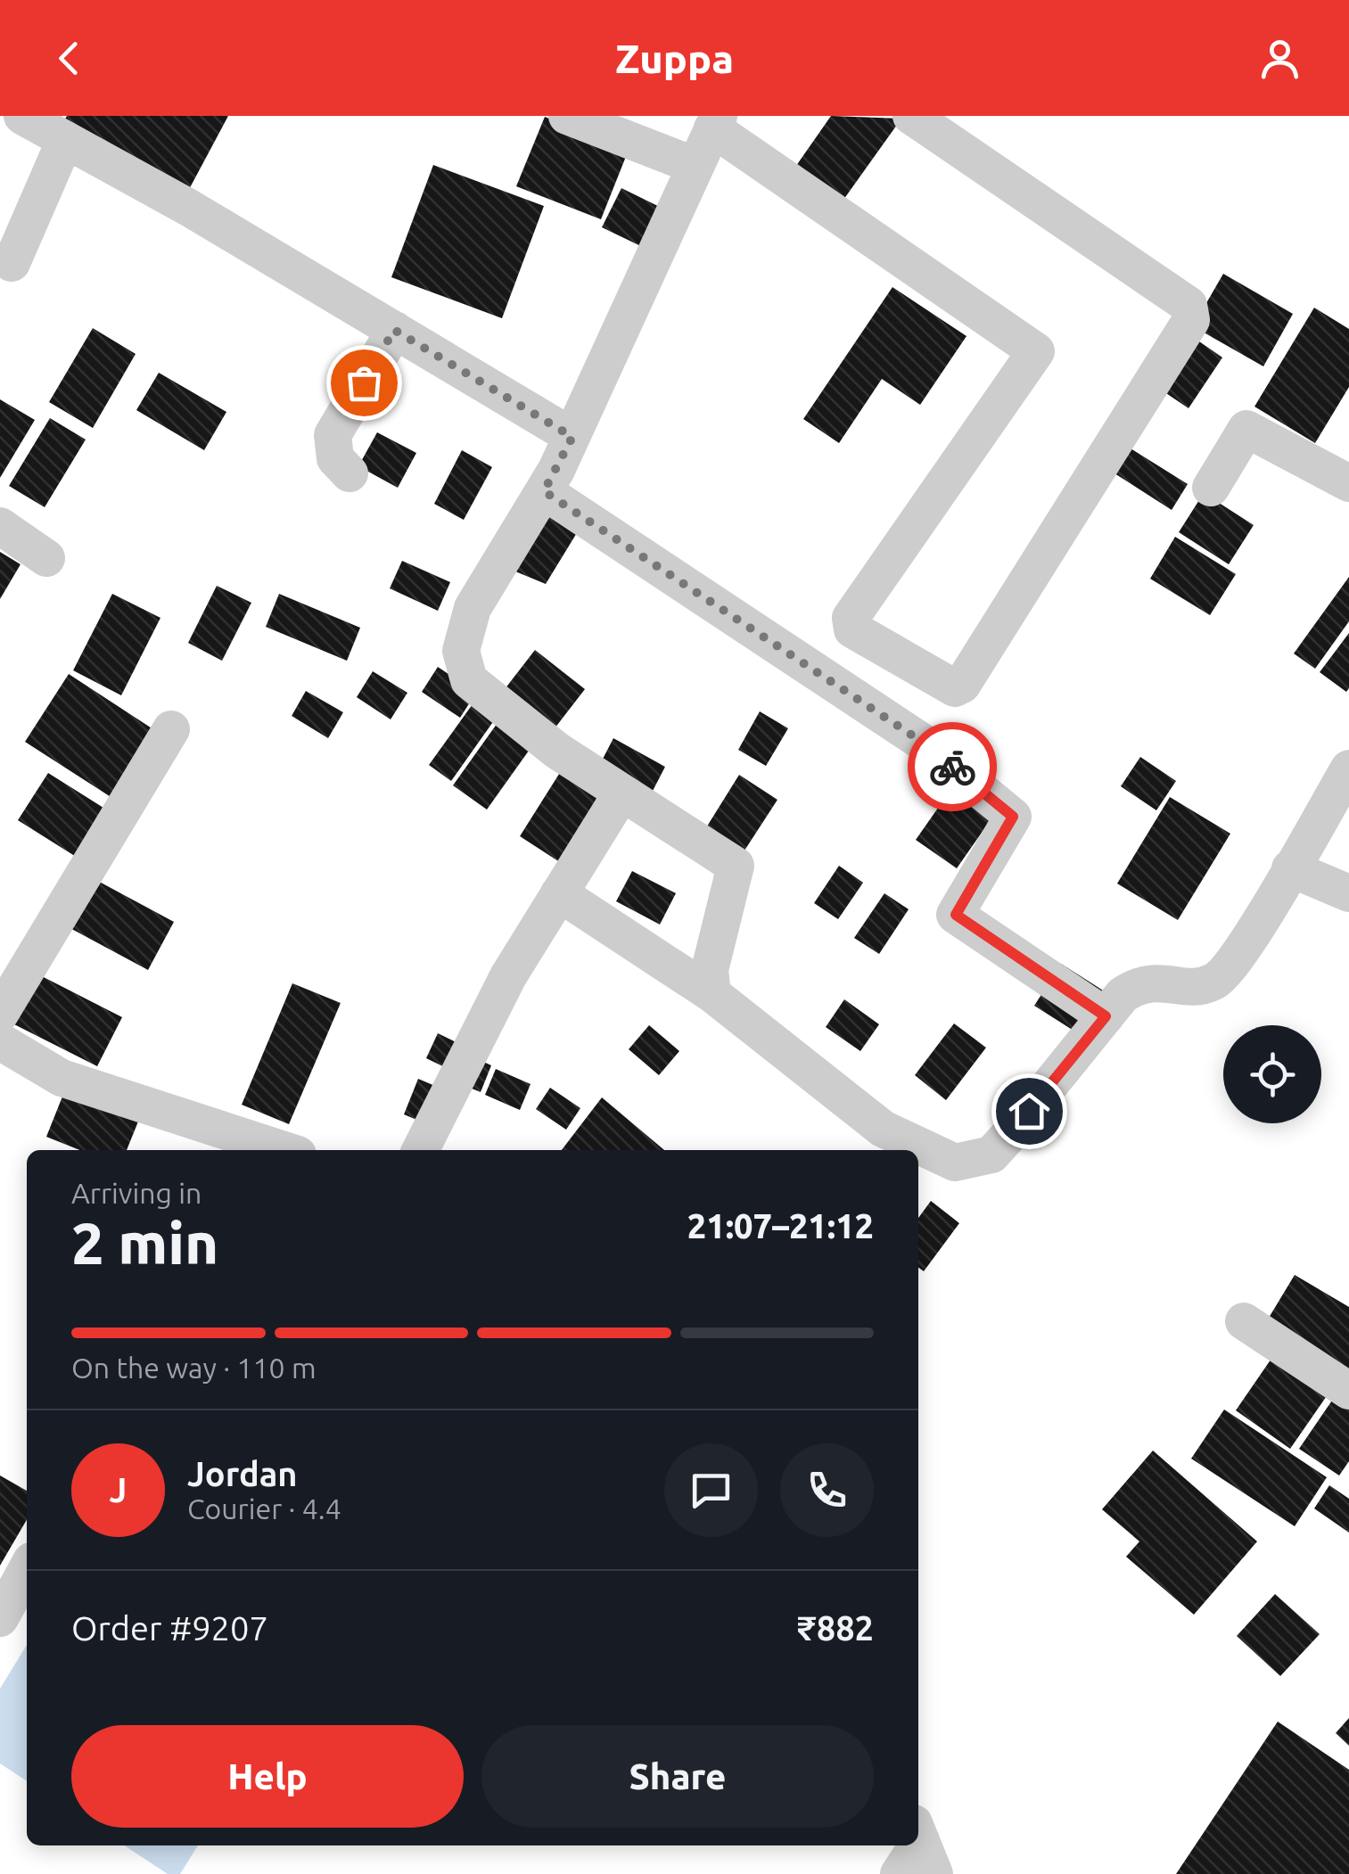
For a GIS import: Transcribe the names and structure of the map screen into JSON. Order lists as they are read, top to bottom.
{
  "page": {
    "header": "Zuppa",
    "heading": ["2 min", "Arriving in", "21:07–21:12"],
    "panel": [
      "Jordan",
      "Courier · 4.4",
      "Order #9207",
      "₹882"
    ],
    "bar": "On the way · 110 m",
    "round": "J",
    "buttons": ["Help", "Share"]
  }
}
